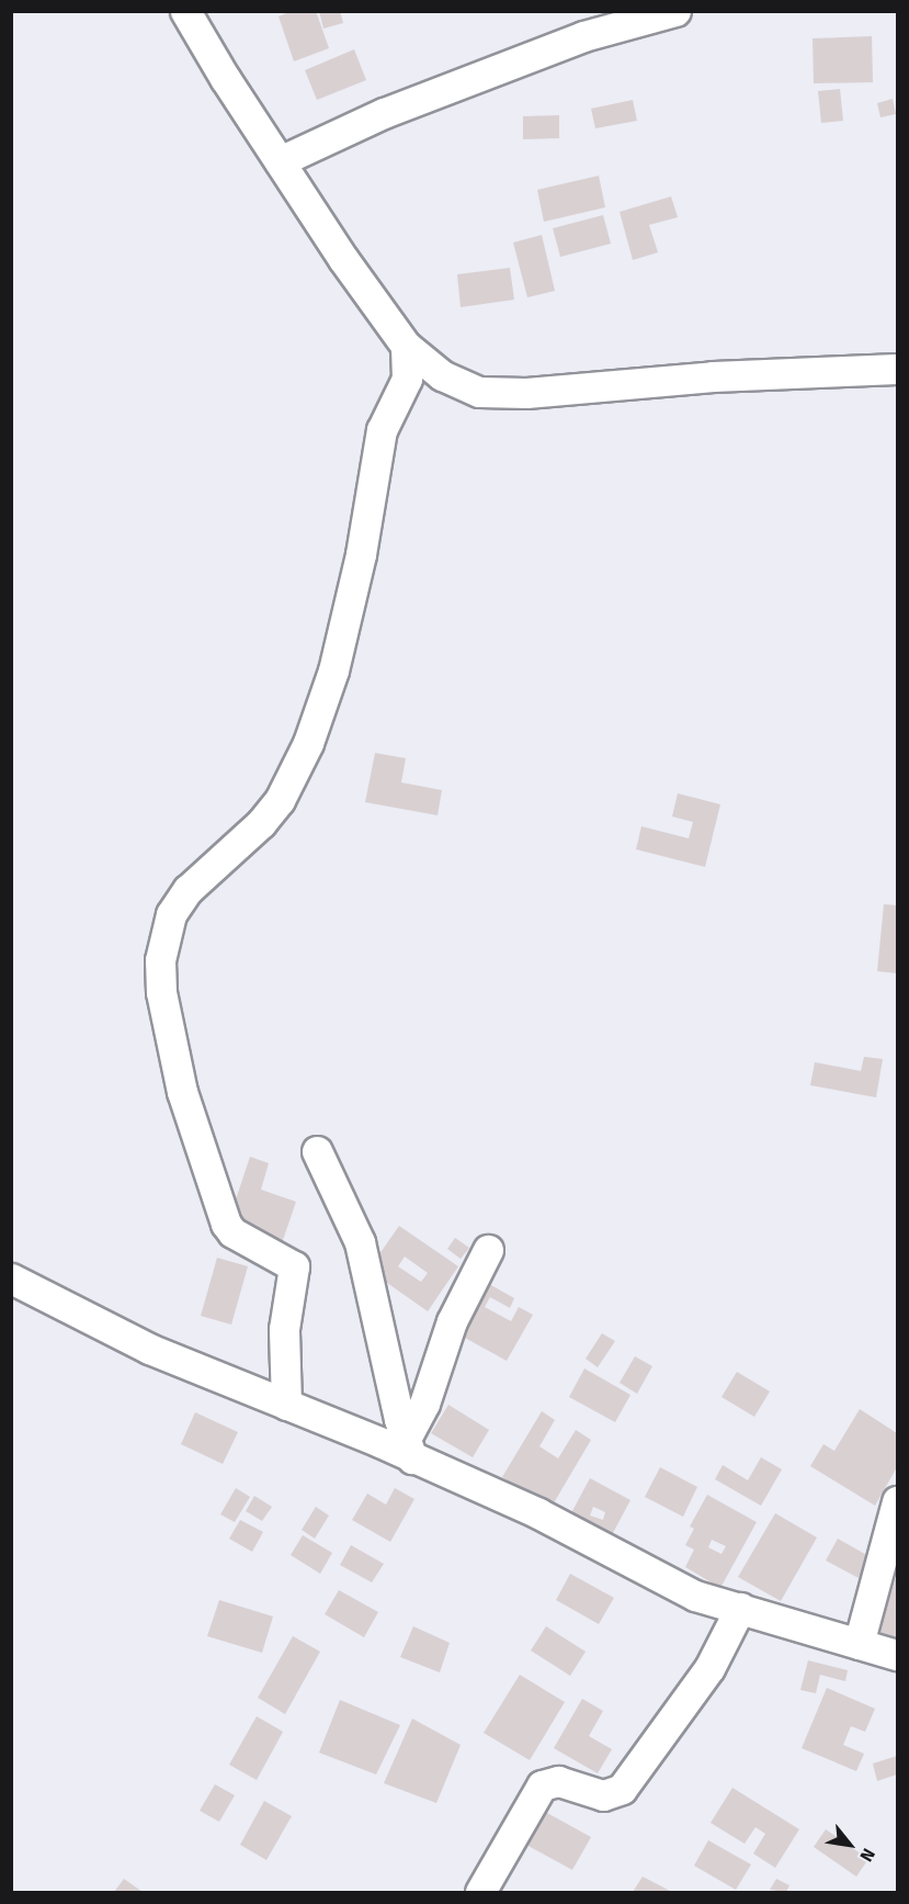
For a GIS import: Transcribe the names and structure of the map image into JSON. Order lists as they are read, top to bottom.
{
  "north": "bottom right"
}
